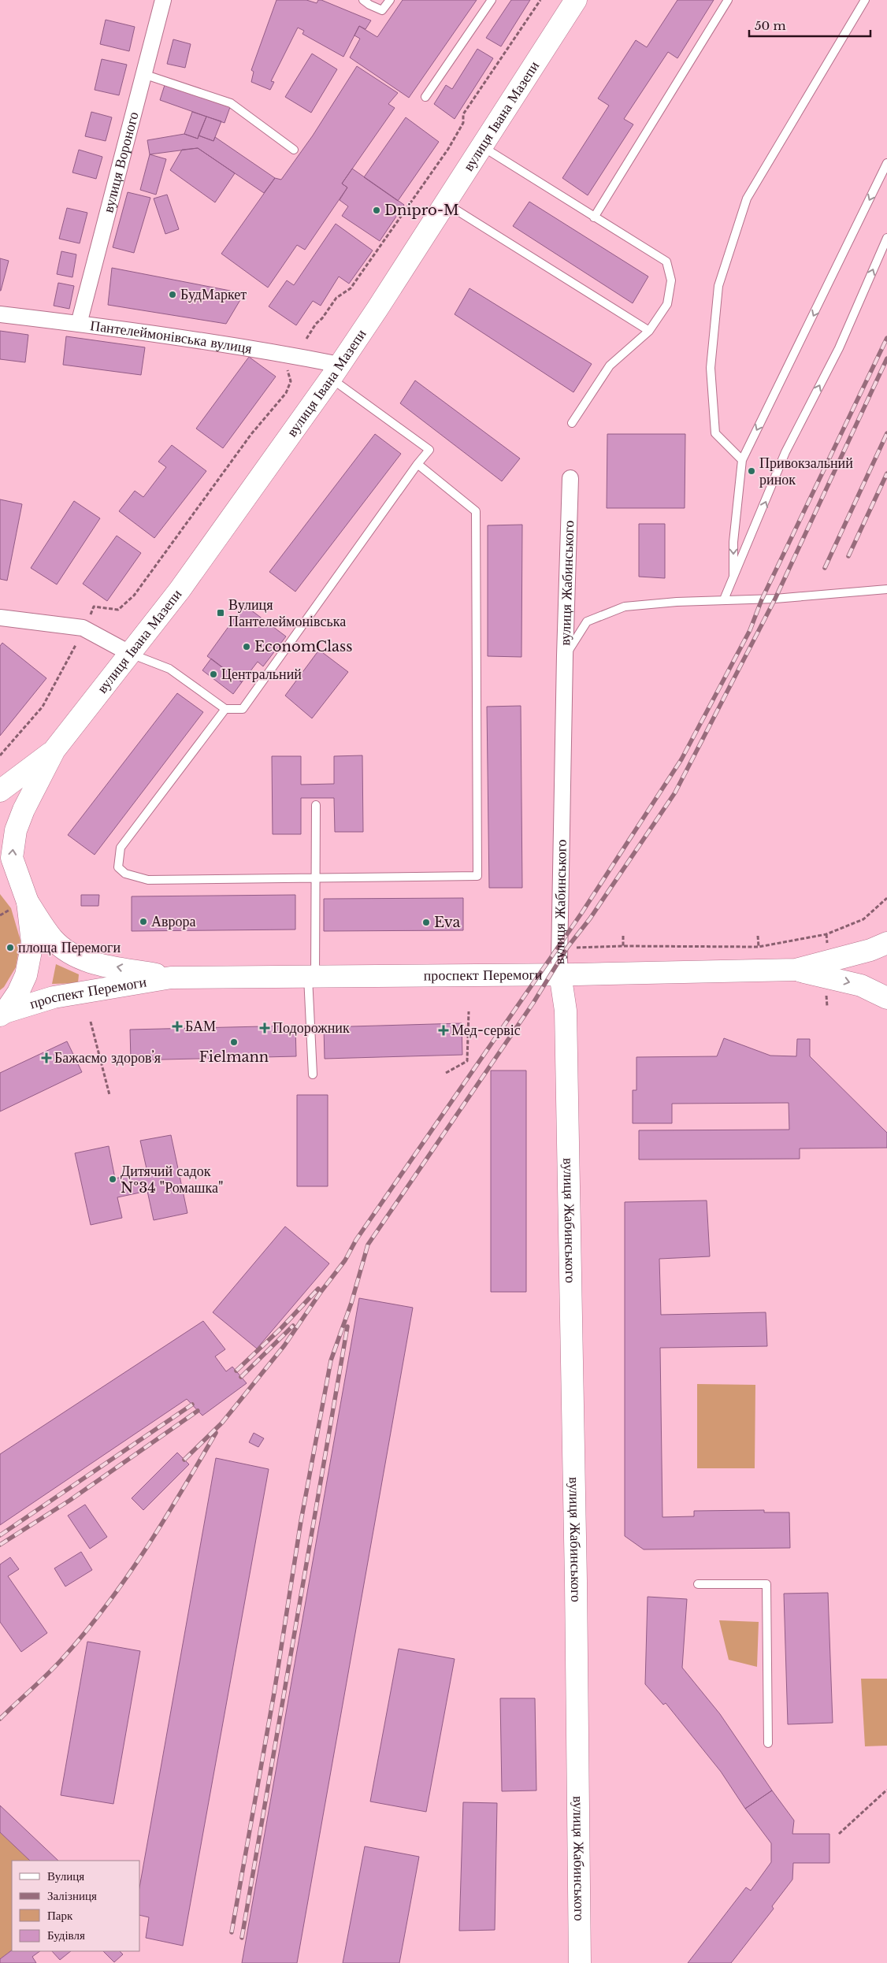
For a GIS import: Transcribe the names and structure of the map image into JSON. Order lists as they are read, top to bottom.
{
  "streets": {
    "main road": ["вулиця Івана Мазепи", "вулиця Жабинського", "проспект Перемоги"],
    "street": ["вулиця Вороного", "Пантелеймонівська вулиця"]
  },
  "crossings": [
    ["вулиця Івана Мазепи", "Пантелеймонівська вулиця"],
    ["вулиця Івана Мазепи", "проспект Перемоги"],
    ["вулиця Вороного", "Пантелеймонівська вулиця"],
    ["вулиця Жабинського", "проспект Перемоги"]
  ],
  "places": {
    "other": [
      "Dnipro-M",
      "БудМаркет",
      "Привокзальний ринок",
      "EconomClass",
      "Центральний",
      "Аврора",
      "Eva",
      "площа Перемоги",
      "Fielmann",
      "Дитячий садок №34 \"Ромашка\""
    ],
    "transit": ["Вулиця Пантелеймонівська"],
    "health": [
      "БАМ",
      "Подорожник",
      "Мед-сервіс",
      "Бажаємо здоровʼя"
    ]
  },
  "legend": [
    "Вулиця",
    "Залізниця",
    "Парк",
    "Будівля"
  ],
  "scale_bar": "50 m"
}
